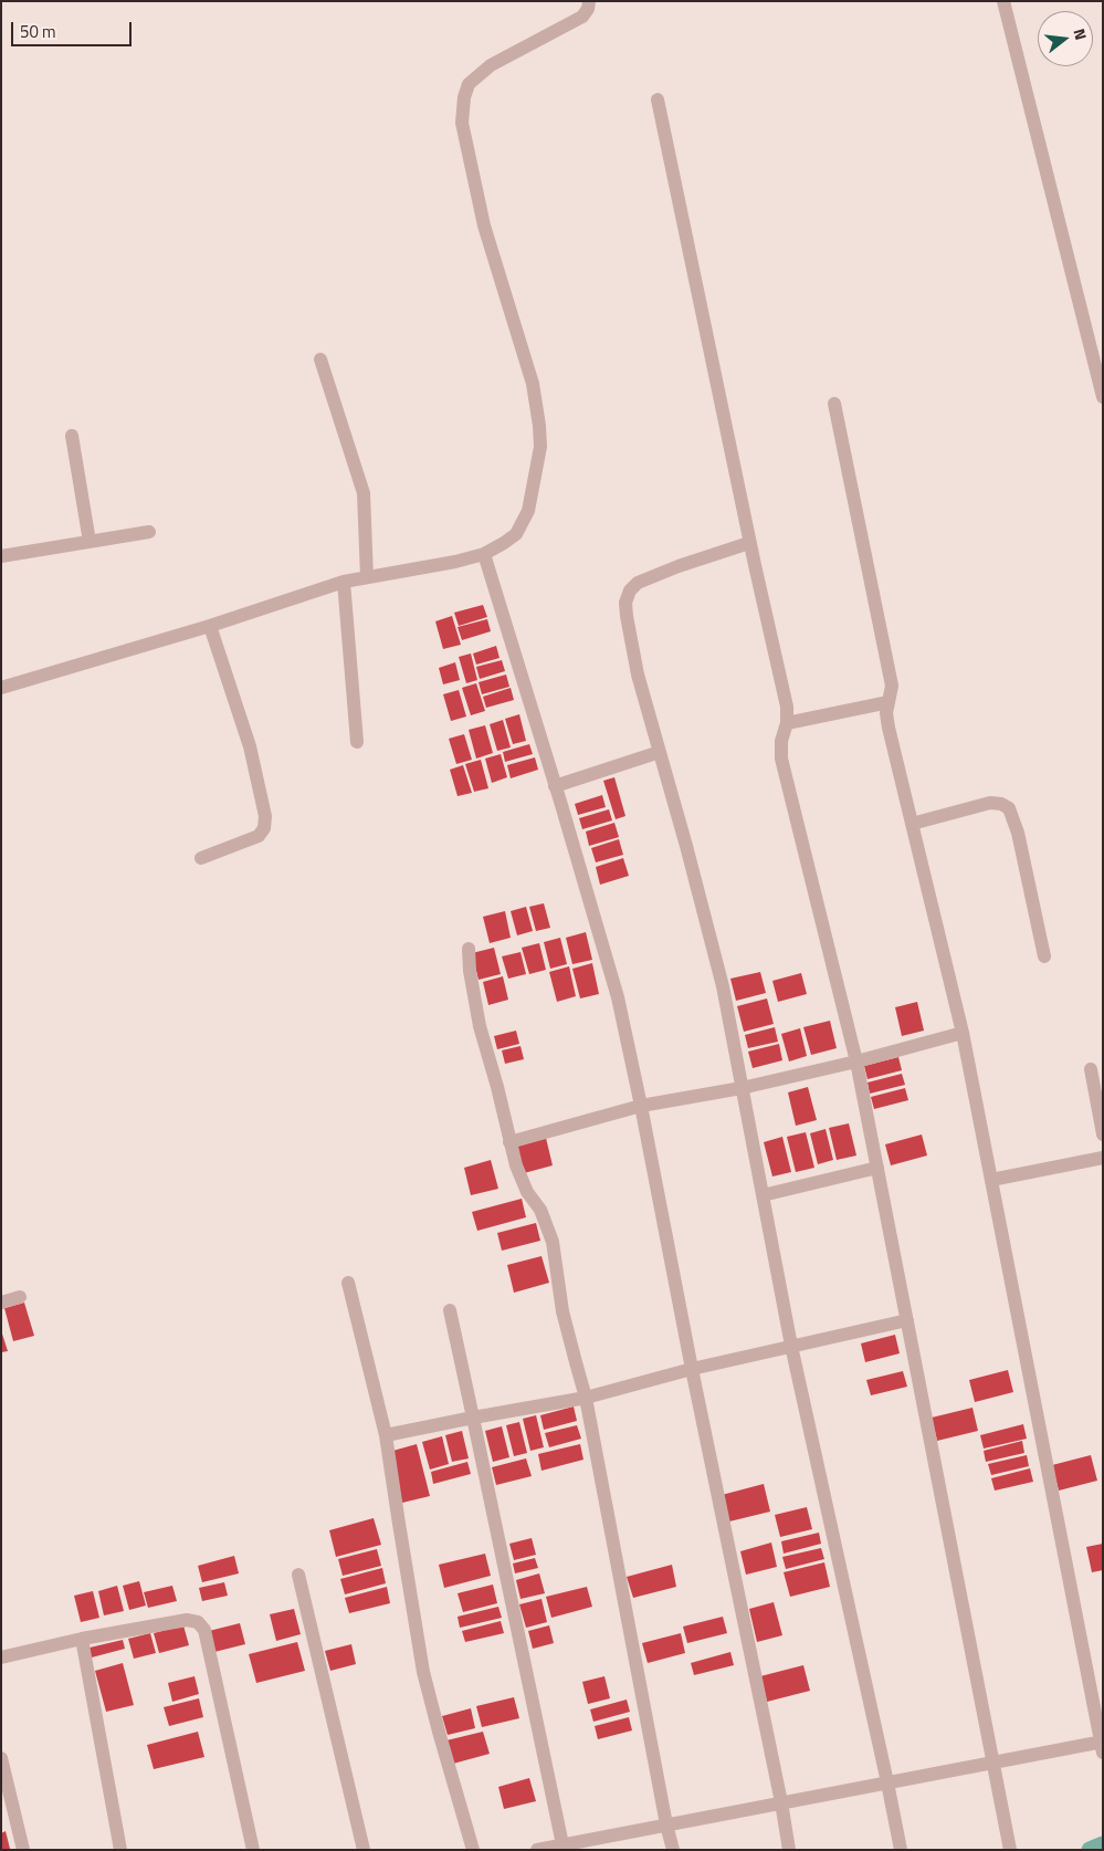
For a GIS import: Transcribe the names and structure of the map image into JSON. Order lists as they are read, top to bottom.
{
  "scale_bar": "50 m",
  "north": "right"
}
